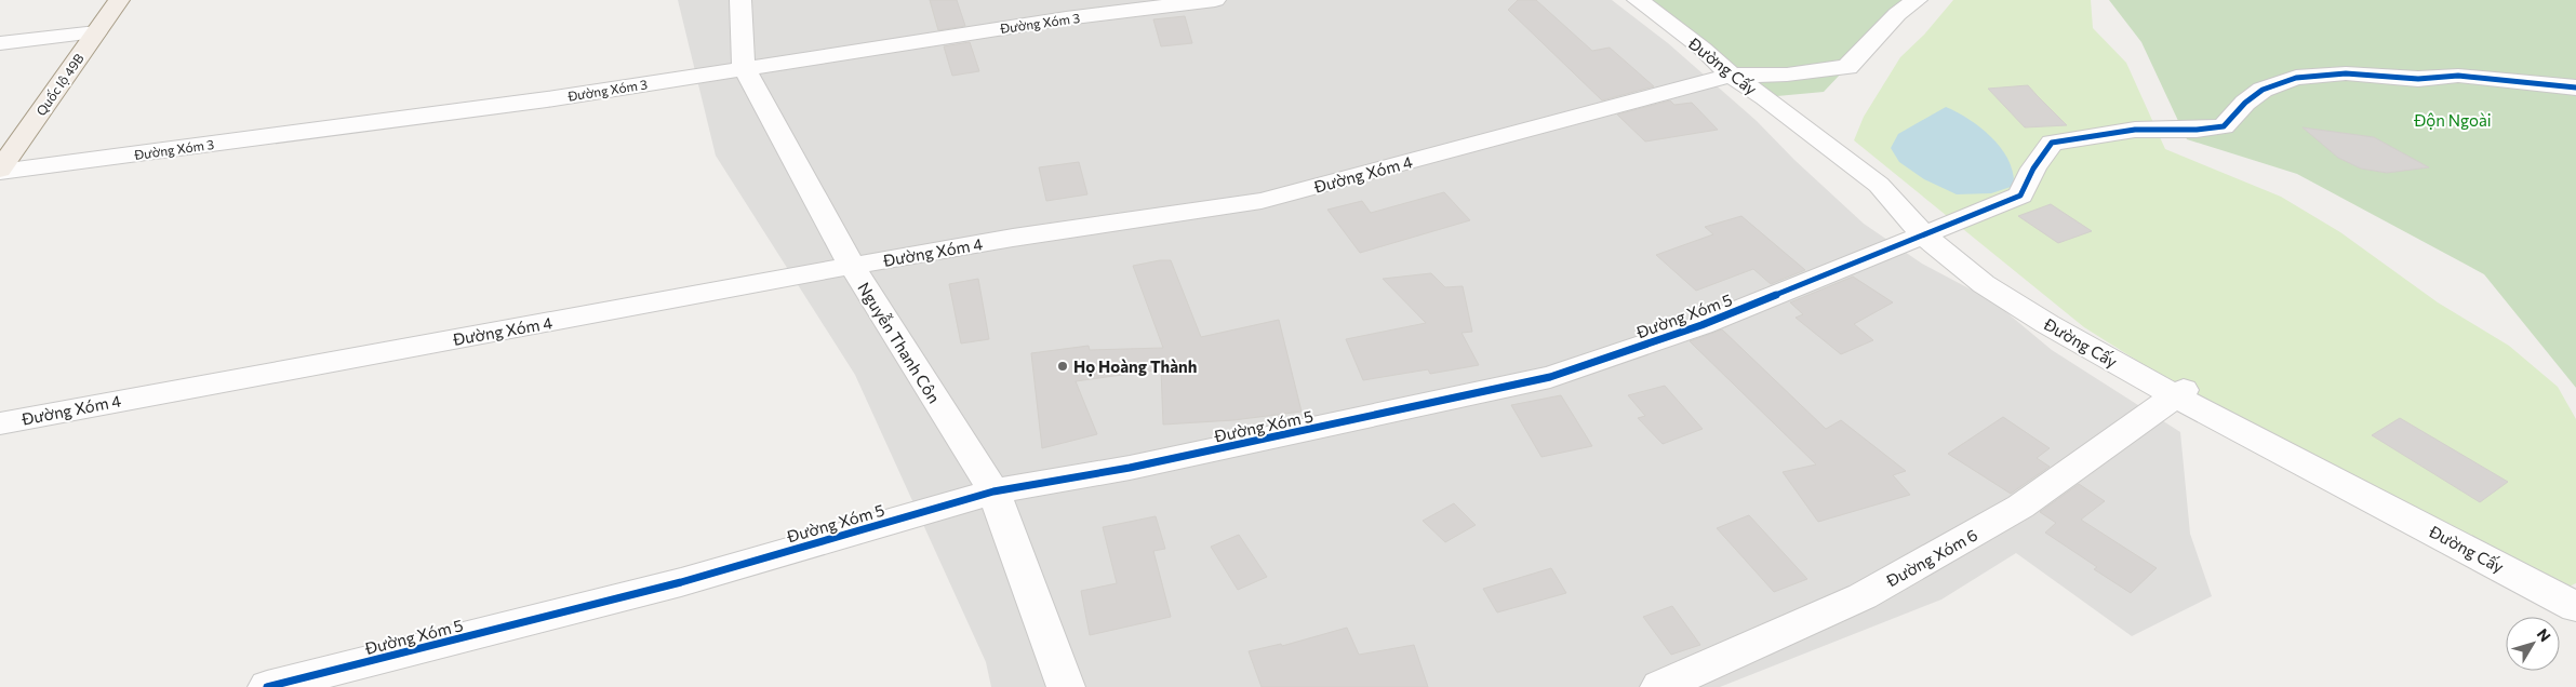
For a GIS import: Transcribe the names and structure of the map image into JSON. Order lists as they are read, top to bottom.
{
  "streets": {
    "main road": ["Quốc lộ 49B"],
    "street": [
      "Đường Xóm 3",
      "Đường Cấy",
      "Đường Xóm 4",
      "Đường Xóm 5",
      "Nguyễn Thanh Côn",
      "Đường Xóm 6"
    ]
  },
  "crossings": [
    ["Đường Xóm 3", "Quốc lộ 49B"],
    ["Đường Xóm 3", "Nguyễn Thanh Côn"],
    ["Đường Cấy", "Đường Xóm 4"],
    ["Đường Cấy", "Đường Xóm 5"],
    ["Đường Cấy", "Đường Xóm 6"],
    ["Đường Xóm 4", "Nguyễn Thanh Côn"],
    ["Đường Xóm 5", "Nguyễn Thanh Côn"]
  ],
  "parks": ["Độn Ngoài"],
  "places": ["Họ Hoàng Thành"],
  "north": "top right"
}
